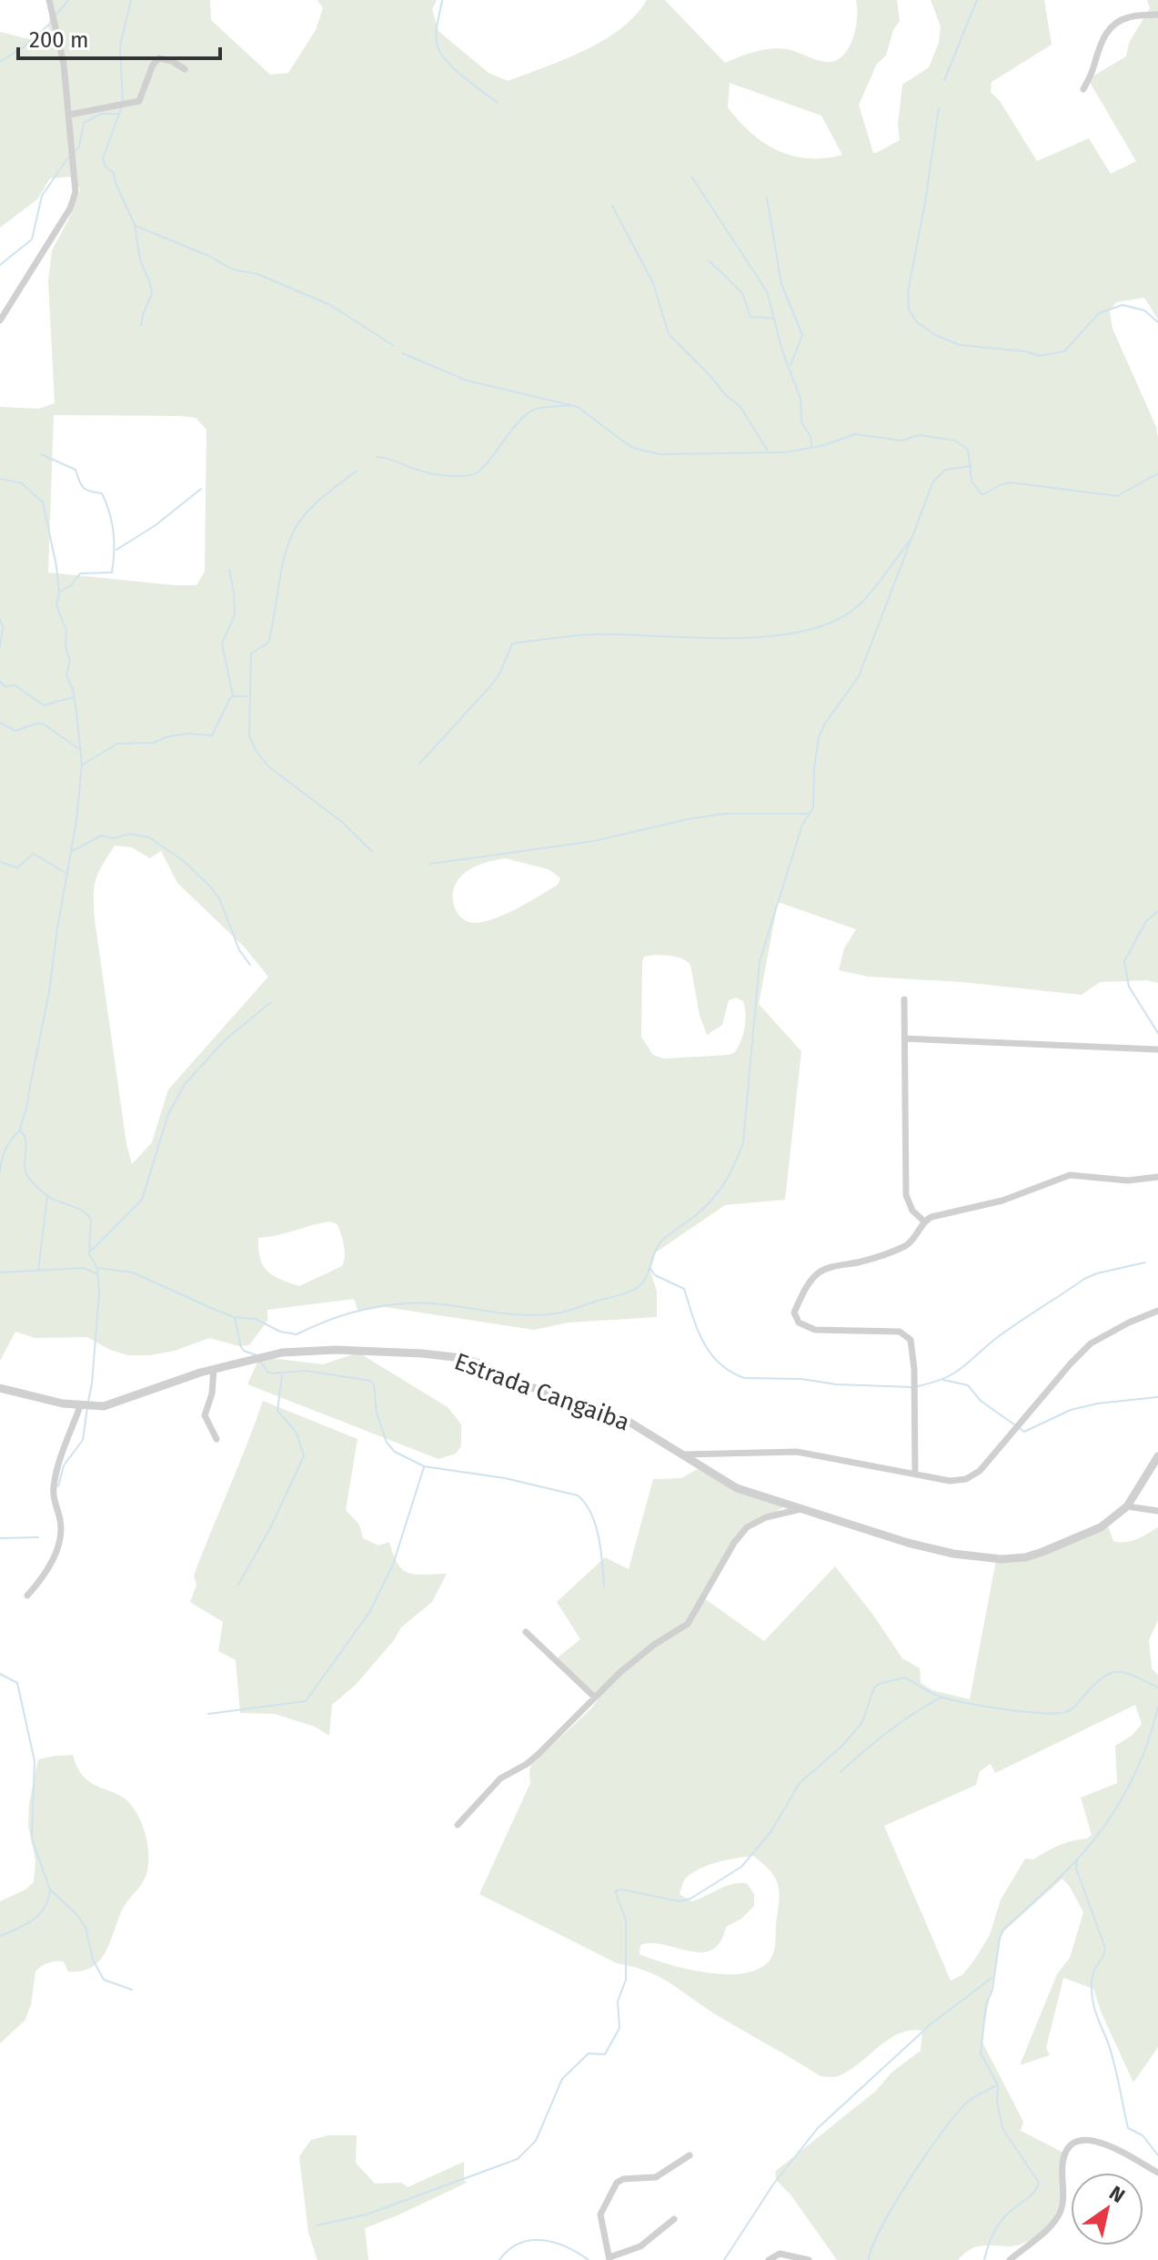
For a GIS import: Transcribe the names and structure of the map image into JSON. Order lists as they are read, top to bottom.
{
  "streets": {
    "street": ["Estrada Cangaiba"]
  },
  "scale_bar": "200 m",
  "north": "top right"
}
